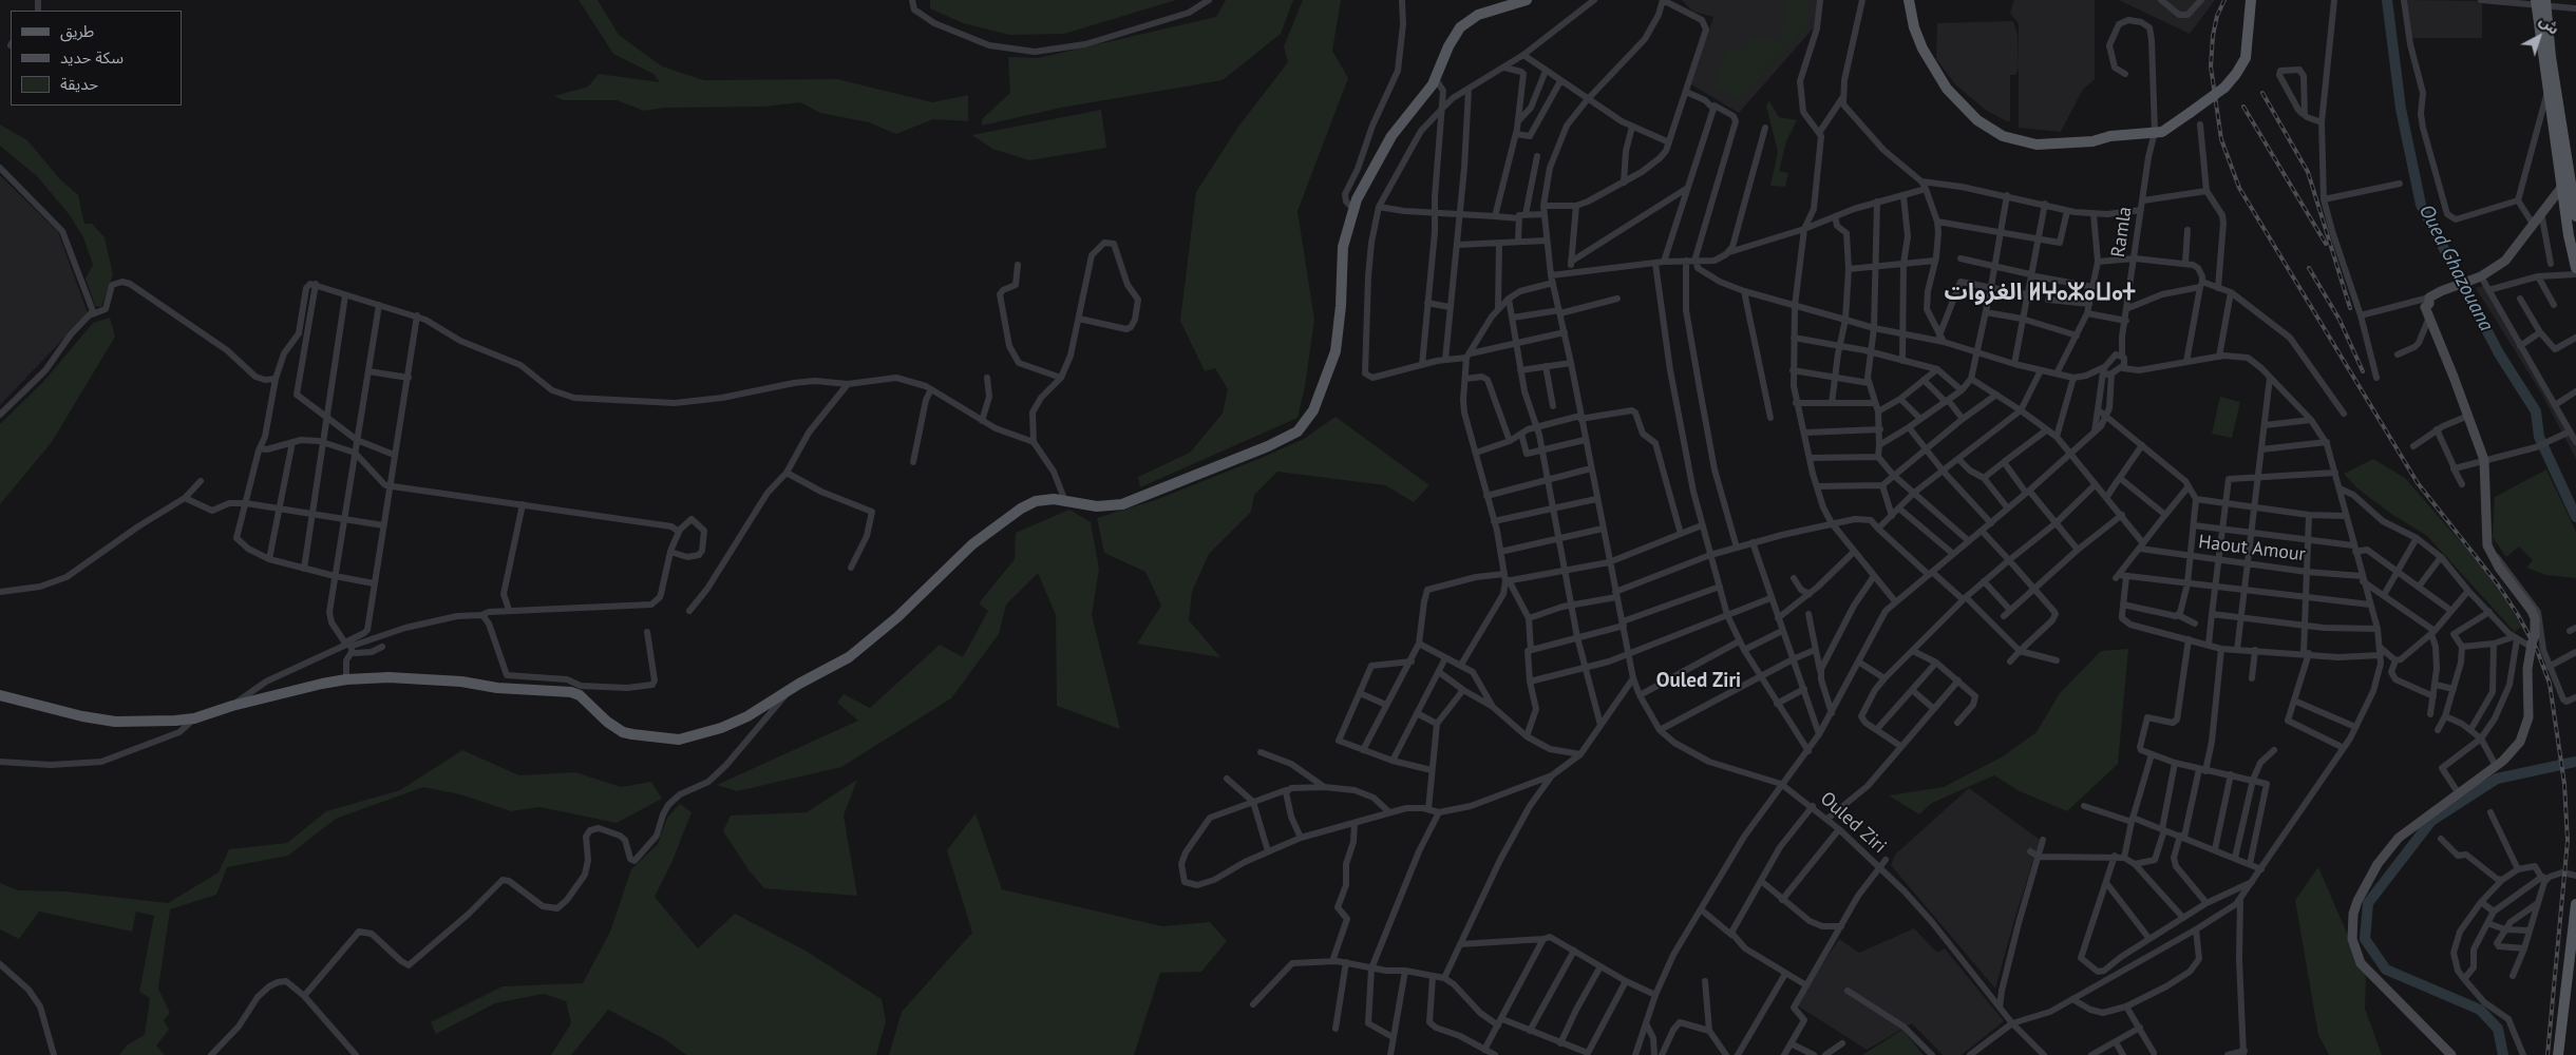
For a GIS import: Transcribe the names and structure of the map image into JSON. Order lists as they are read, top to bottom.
{
  "streets": {
    "street": ["Ramla", "Haout Amour", "Ouled Ziri"]
  },
  "districts": ["الغزوات ⵍⵖⴰⵣⴰⵡⴰⵜ", "Ouled Ziri"],
  "water": ["Oued Ghazouana"],
  "legend": ["طريق", "سكة حديد", "حديقة"],
  "north": "top right"
}
